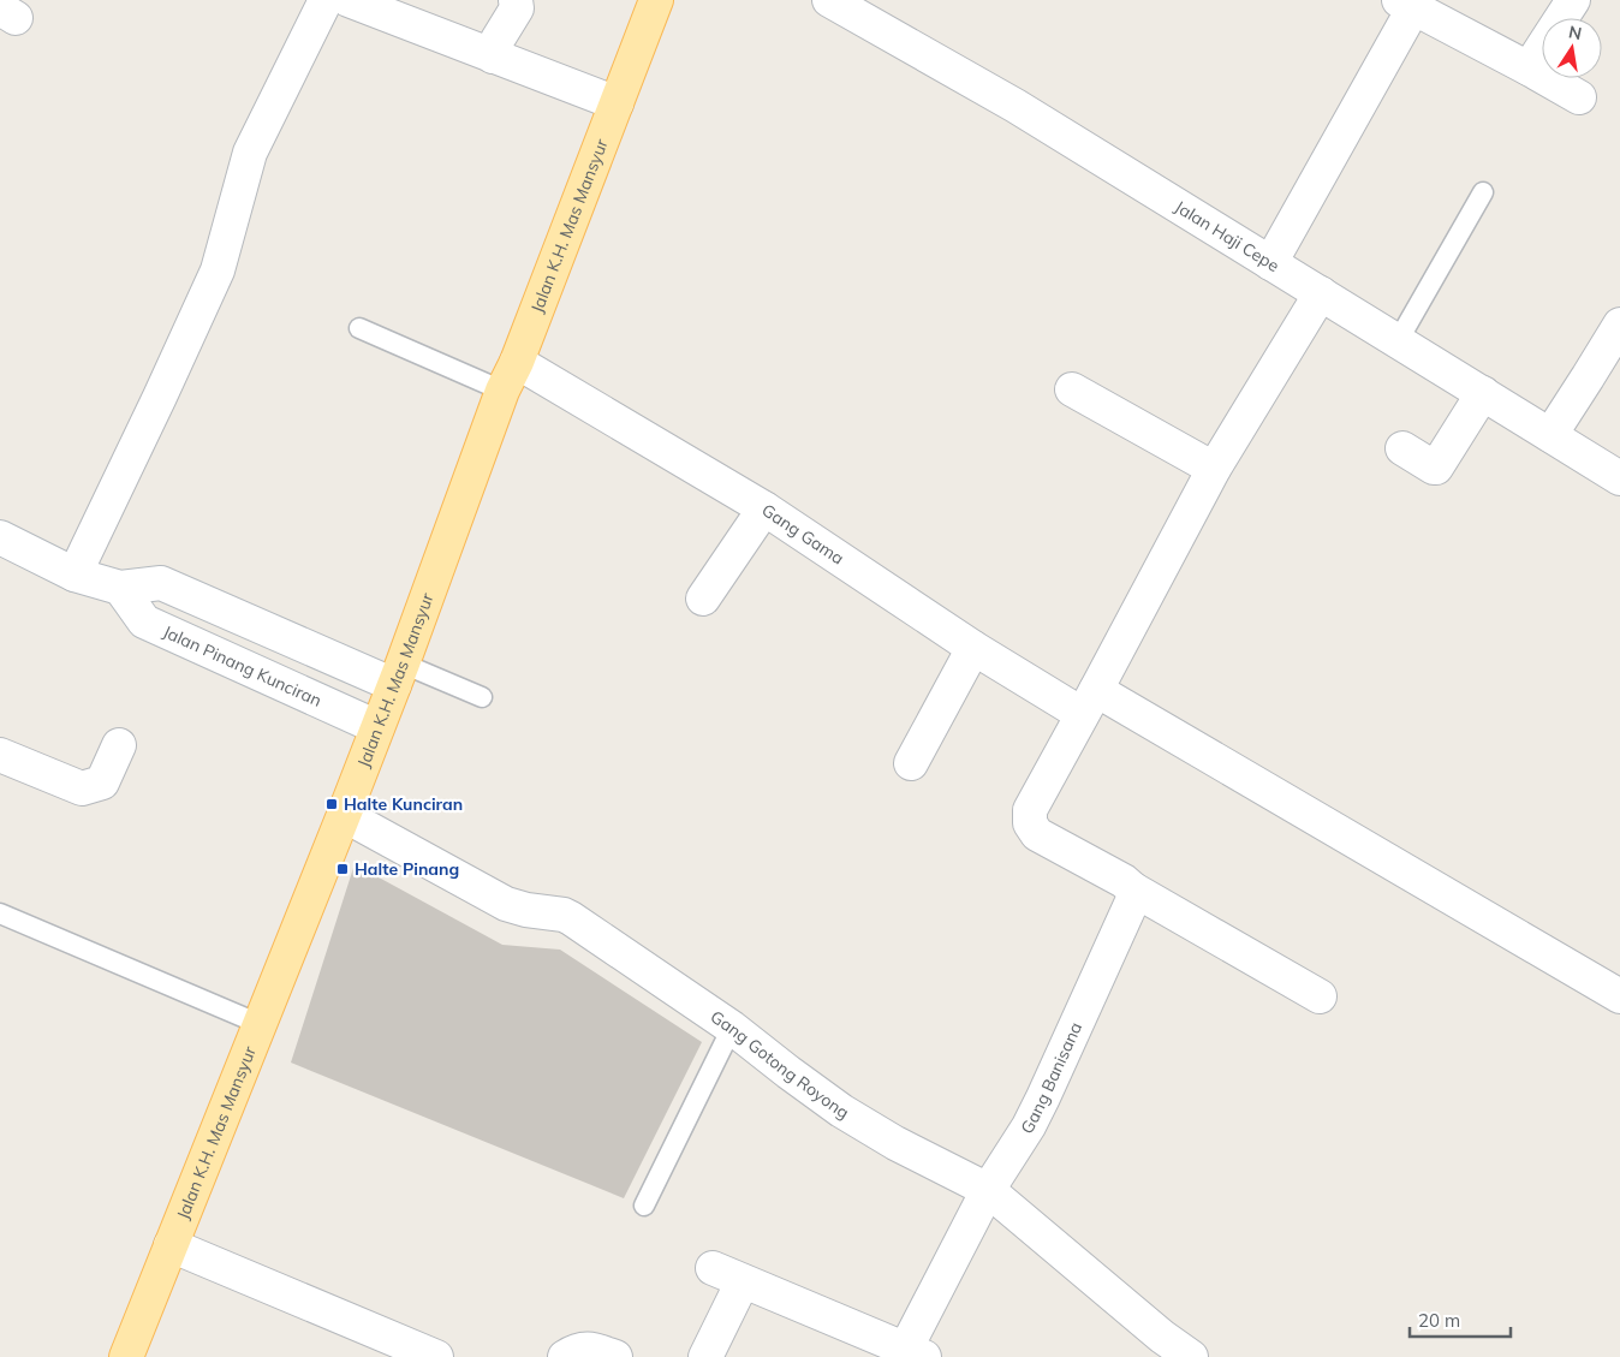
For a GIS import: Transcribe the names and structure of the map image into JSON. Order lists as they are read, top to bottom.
{
  "streets": {
    "main road": ["Jalan K.H. Mas Mansyur"],
    "street": [
      "Jalan Haji Cepe",
      "Gang Gama",
      "Jalan Pinang Kunciran",
      "Gang Gotong Royong",
      "Gang Banisana"
    ]
  },
  "crossings": [
    ["Jalan K.H. Mas Mansyur", "Gang Gama"],
    ["Jalan K.H. Mas Mansyur", "Jalan Pinang Kunciran"],
    ["Jalan K.H. Mas Mansyur", "Gang Gotong Royong"],
    ["Gang Gotong Royong", "Gang Banisana"]
  ],
  "places": {
    "transit": ["Halte Kunciran", "Halte Pinang"]
  },
  "scale_bar": "20 m",
  "north": "top"
}
